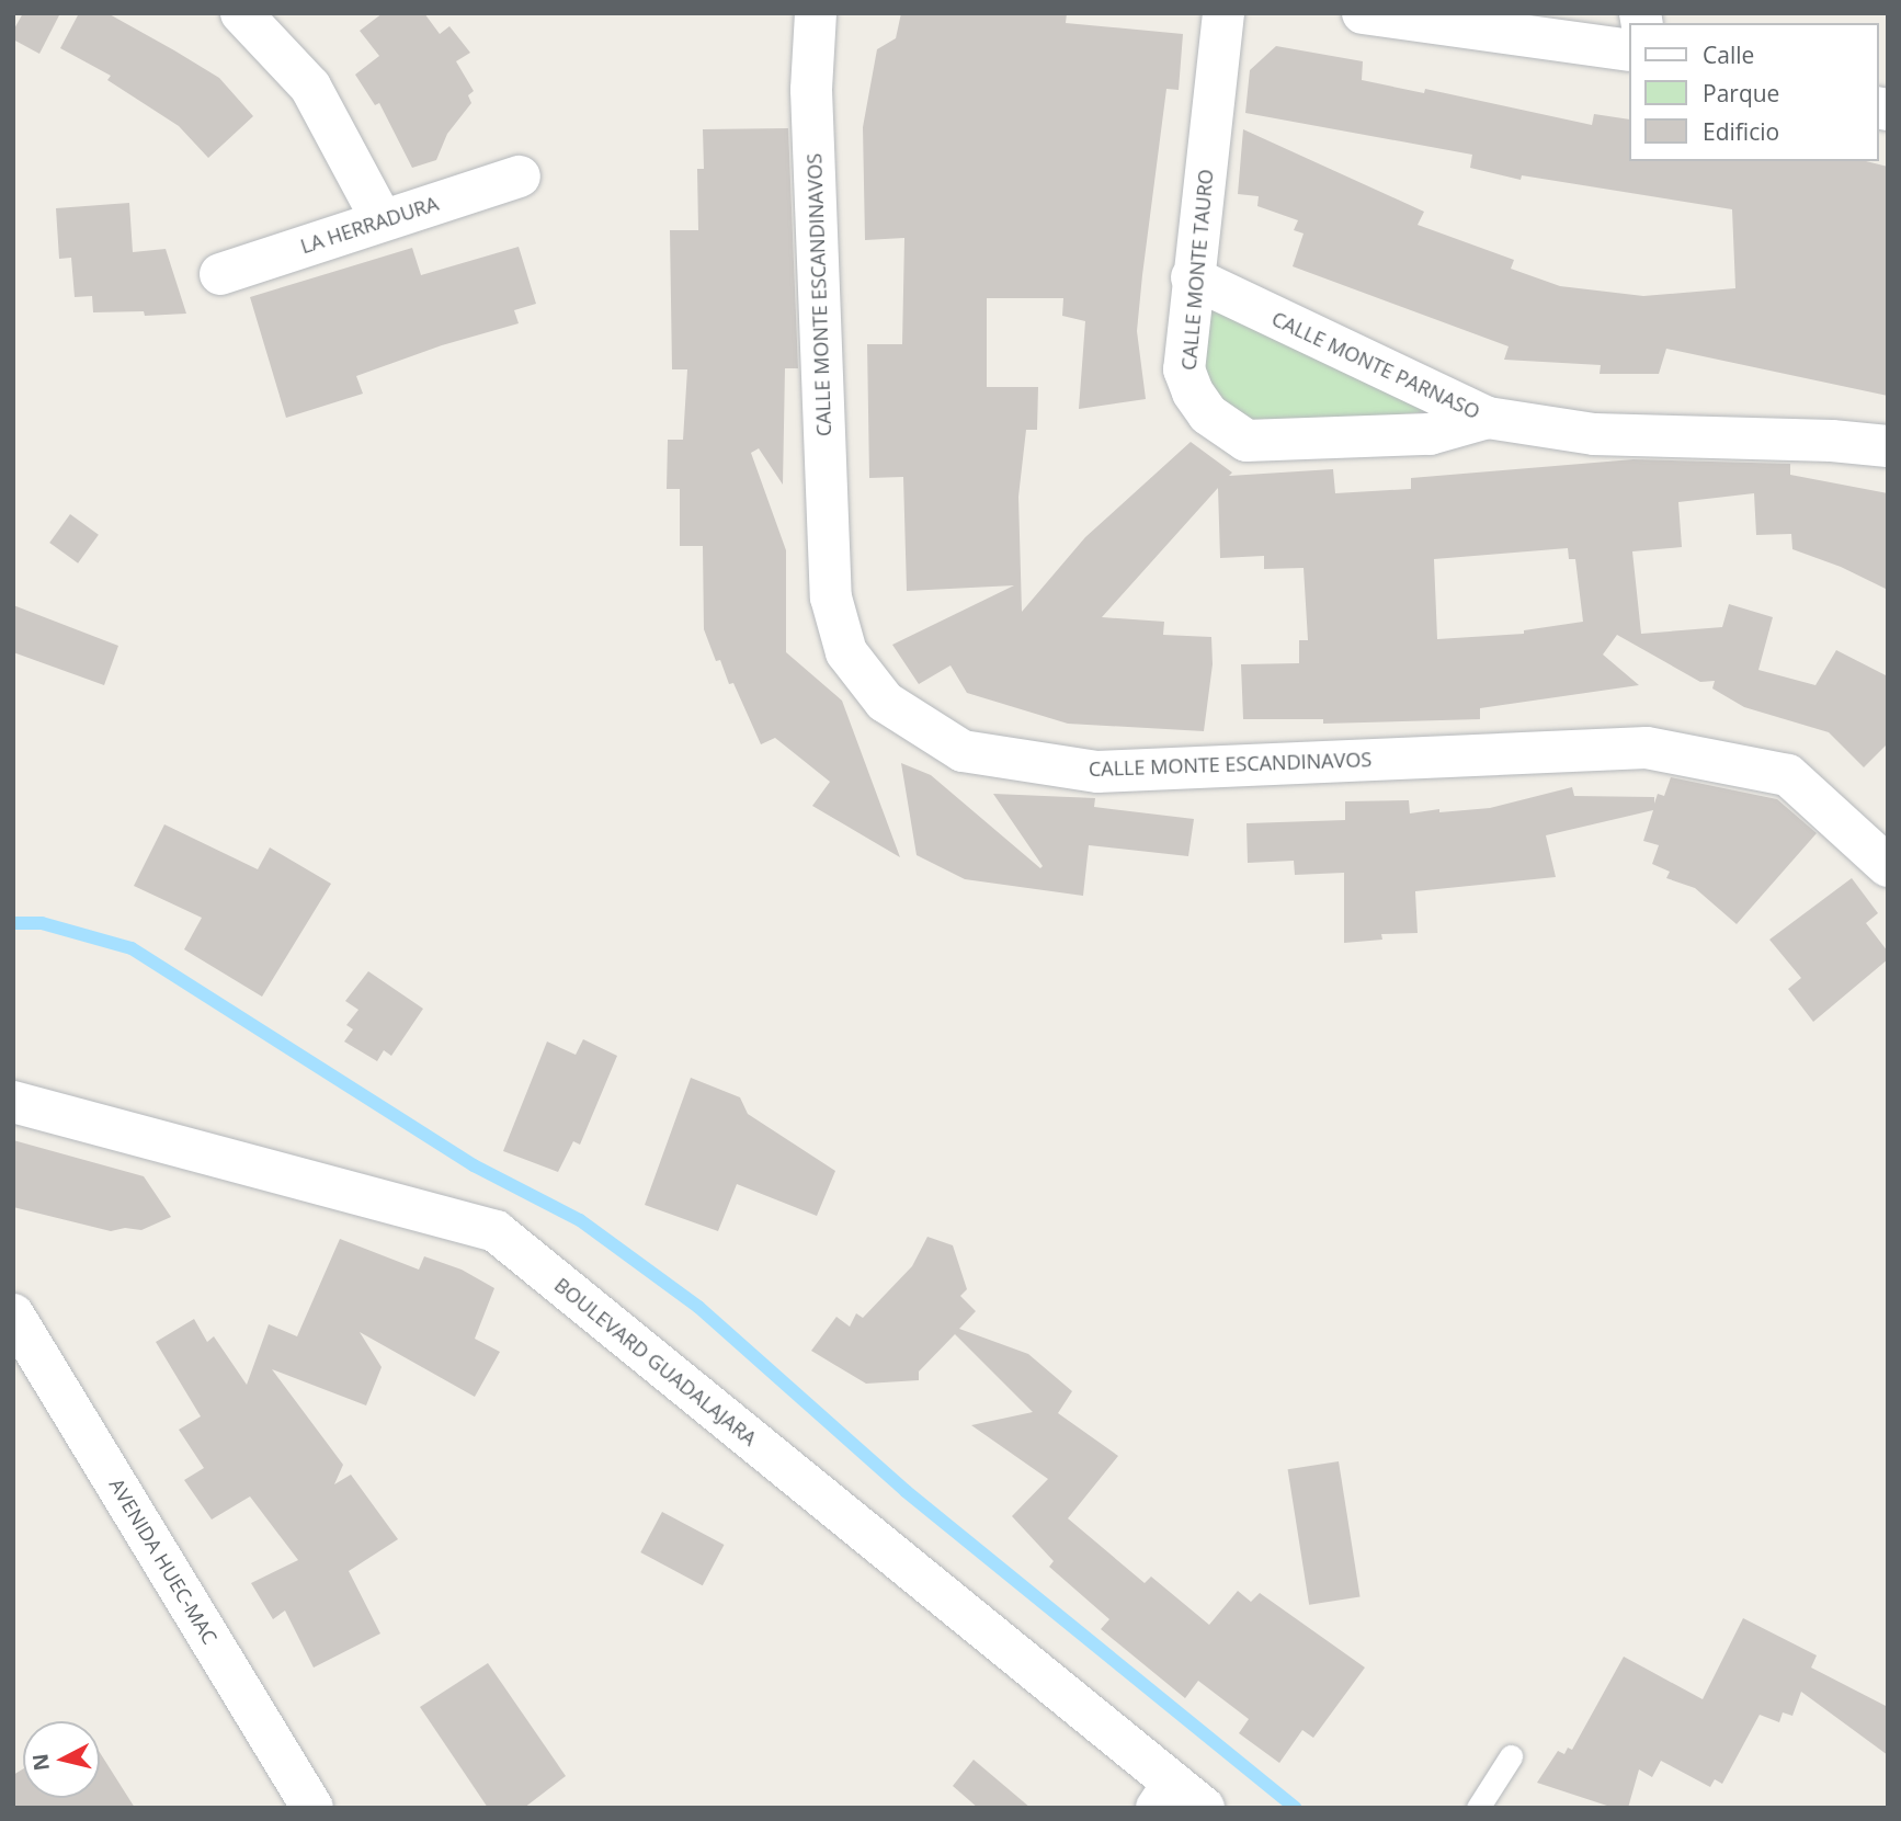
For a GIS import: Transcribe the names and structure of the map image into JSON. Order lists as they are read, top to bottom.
{
  "streets": {
    "street": [
      "LA HERRADURA",
      "CALLE MONTE TAURO",
      "CALLE MONTE ESCANDINAVOS",
      "CALLE MONTE PARNASO",
      "BOULEVARD GUADALAJARA",
      "AVENIDA HUEC-MAC"
    ]
  },
  "crossings": [
    ["CALLE MONTE TAURO", "CALLE MONTE PARNASO"]
  ],
  "legend": ["Calle", "Parque", "Edificio"],
  "north": "left"
}
